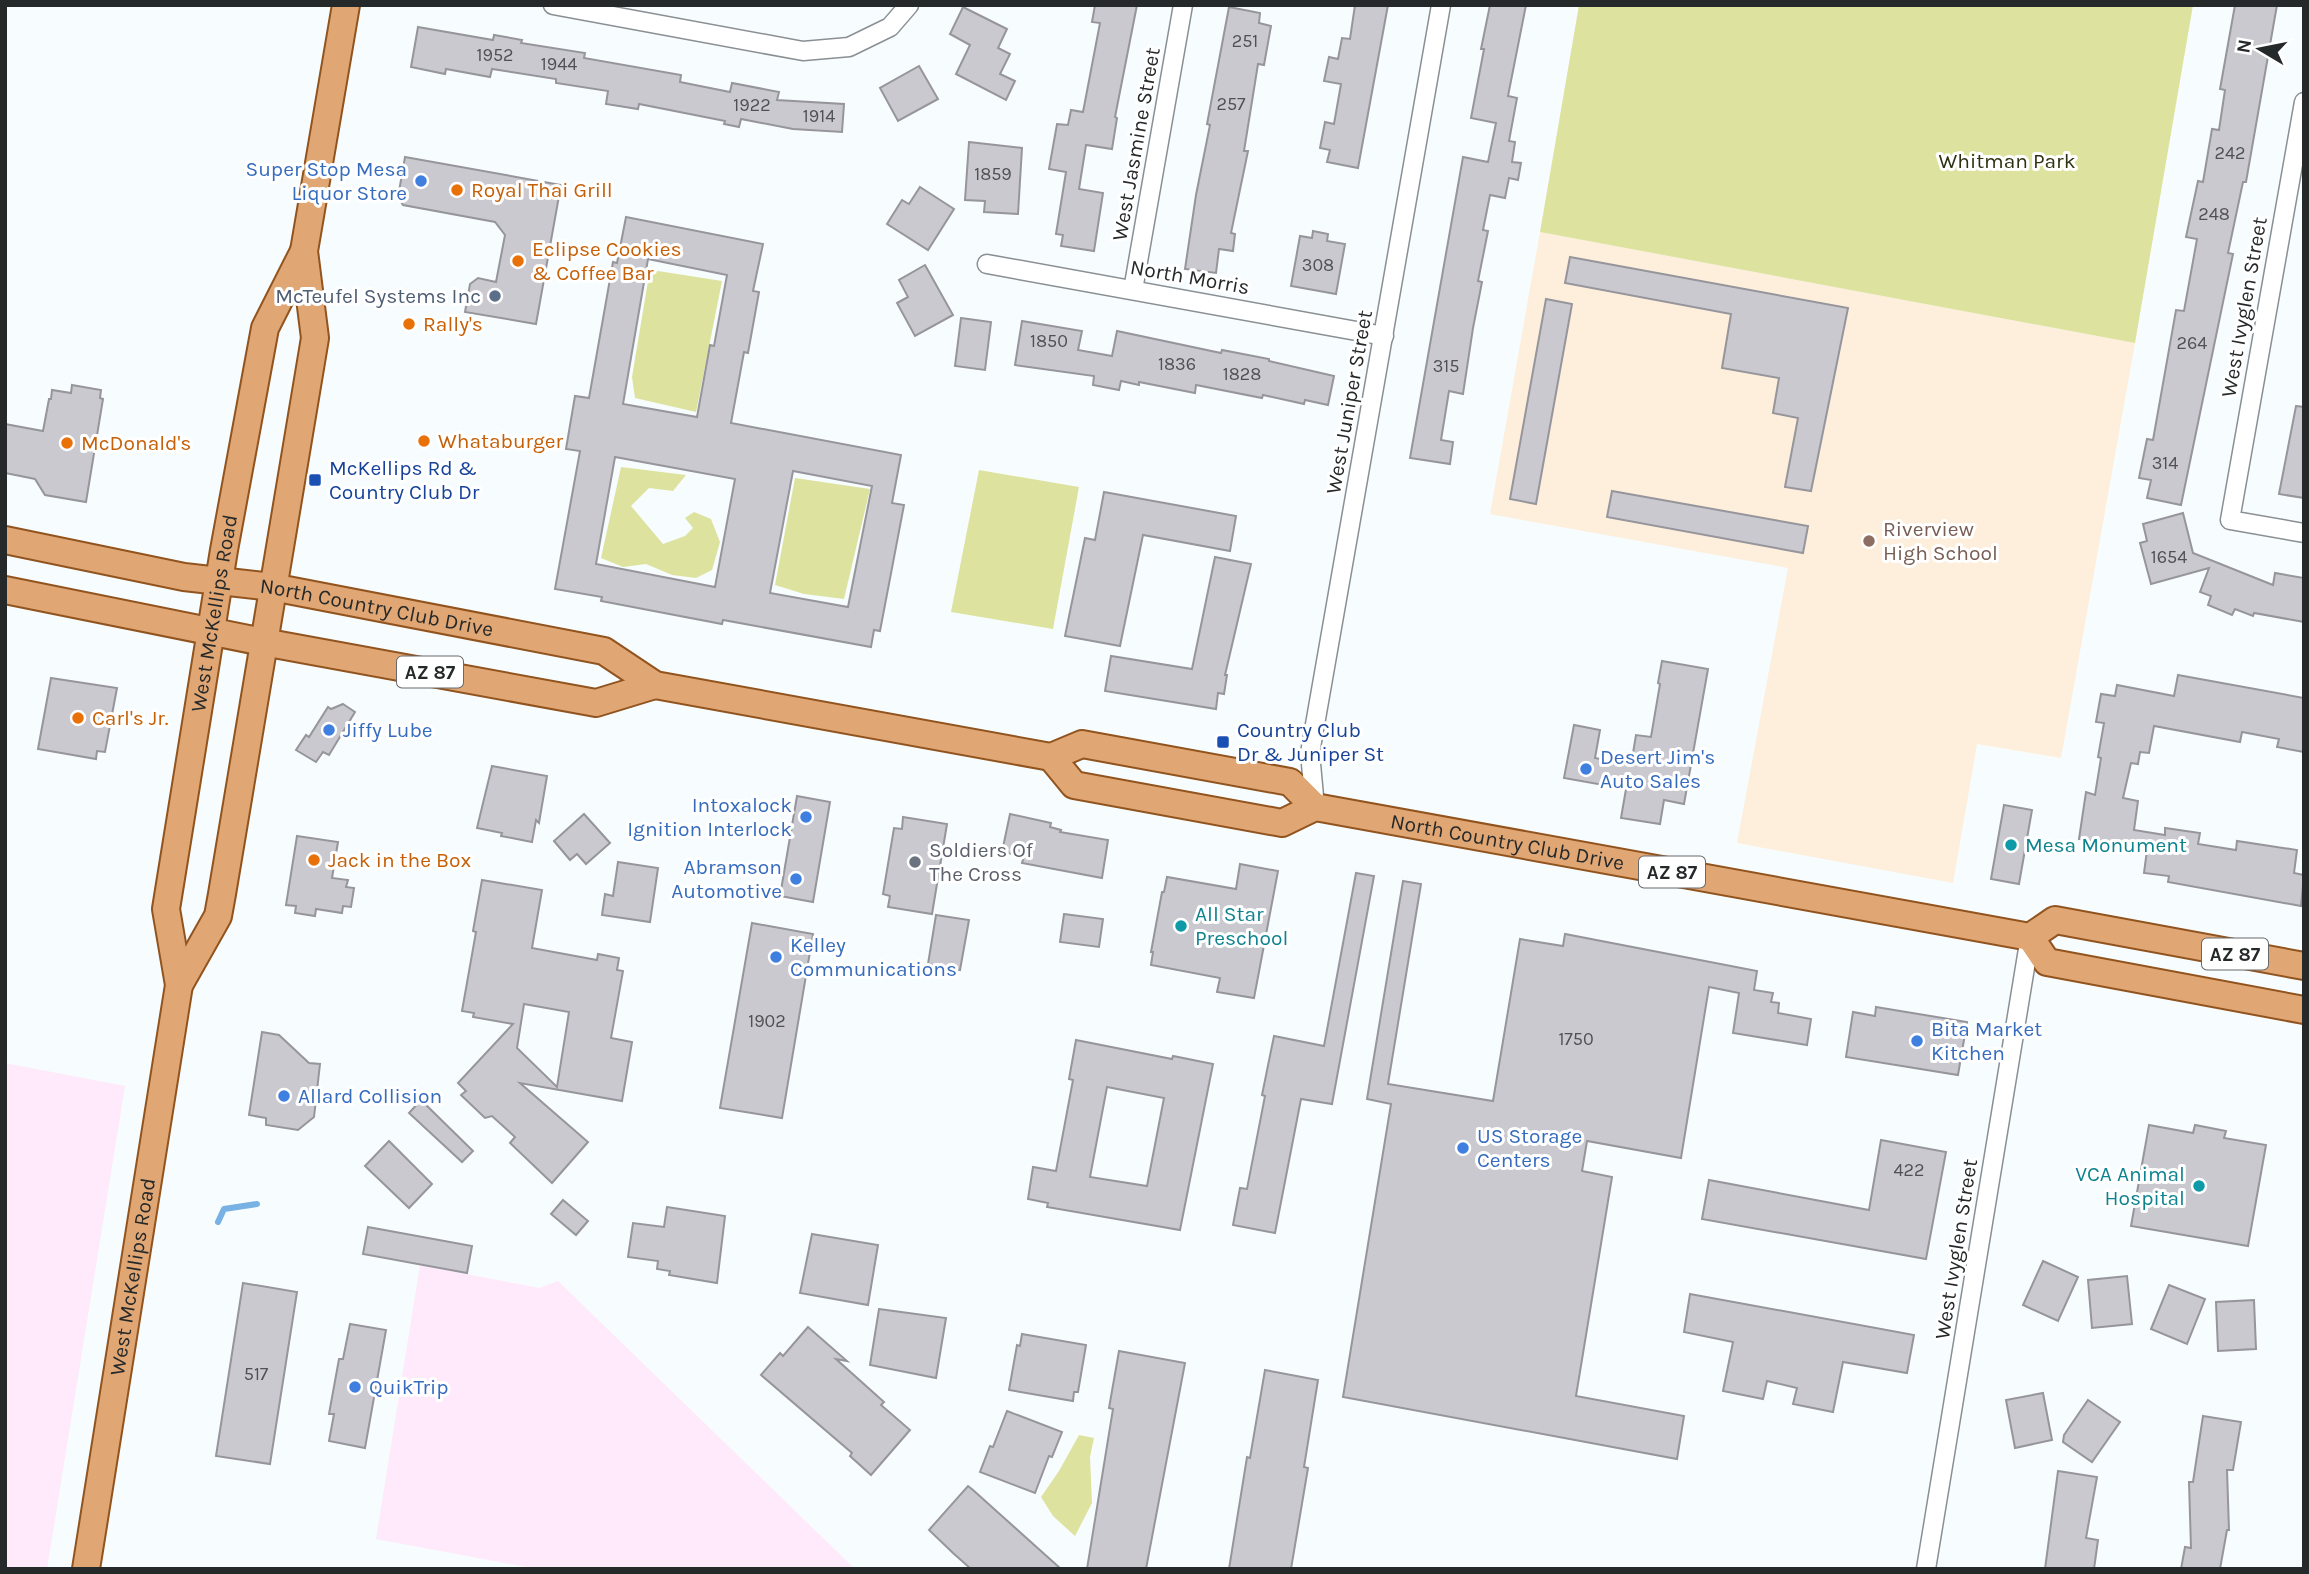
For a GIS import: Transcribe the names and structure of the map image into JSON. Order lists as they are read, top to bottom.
{
  "streets": {
    "main road": ["North Country Club Drive", "West McKellips Road", "AZ 87"],
    "street": [
      "West Jasmine Street",
      "North Morris",
      "West Ivyglen Street",
      "West Juniper Street"
    ]
  },
  "crossings": [
    ["West Jasmine Street", "North Morris"],
    ["North Morris", "West Juniper Street"],
    ["West Ivyglen Street", "North Country Club Drive"],
    ["West Ivyglen Street", "AZ 87"],
    ["West Juniper Street", "North Country Club Drive"],
    ["North Country Club Drive", "West McKellips Road"],
    ["North Country Club Drive", "AZ 87"]
  ],
  "parks": ["Whitman Park"],
  "places": {
    "other": [
      "Super Stop Mesa Liquor Store",
      "Royal Thai Grill",
      "Eclipse Cookies & Coffee Bar",
      "McTeufel Systems Inc",
      "Rally's",
      "Whataburger",
      "McDonald's",
      "Riverview High School",
      "Carl's Jr.",
      "Jiffy Lube",
      "Desert Jim's Auto Sales",
      "Intoxalock Ignition Interlock",
      "Mesa Monument",
      "Jack in the Box",
      "Soldiers Of The Cross",
      "Abramson Automotive",
      "All Star Preschool",
      "Kelley Communications",
      "Bita Market Kitchen",
      "Allard Collision",
      "US Storage Centers",
      "VCA Animal Hospital",
      "QuikTrip"
    ],
    "transit": ["McKellips Rd & Country Club Dr", "Country Club Dr & Juniper St"]
  },
  "house_numbers": [
    "251",
    "1952",
    "1944",
    "257",
    "1922",
    "1914",
    "242",
    "1859",
    "248",
    "308",
    "1850",
    "264",
    "1836",
    "315",
    "1828",
    "314",
    "1654",
    "1902",
    "1750",
    "422",
    "517"
  ],
  "north": "left"
}
